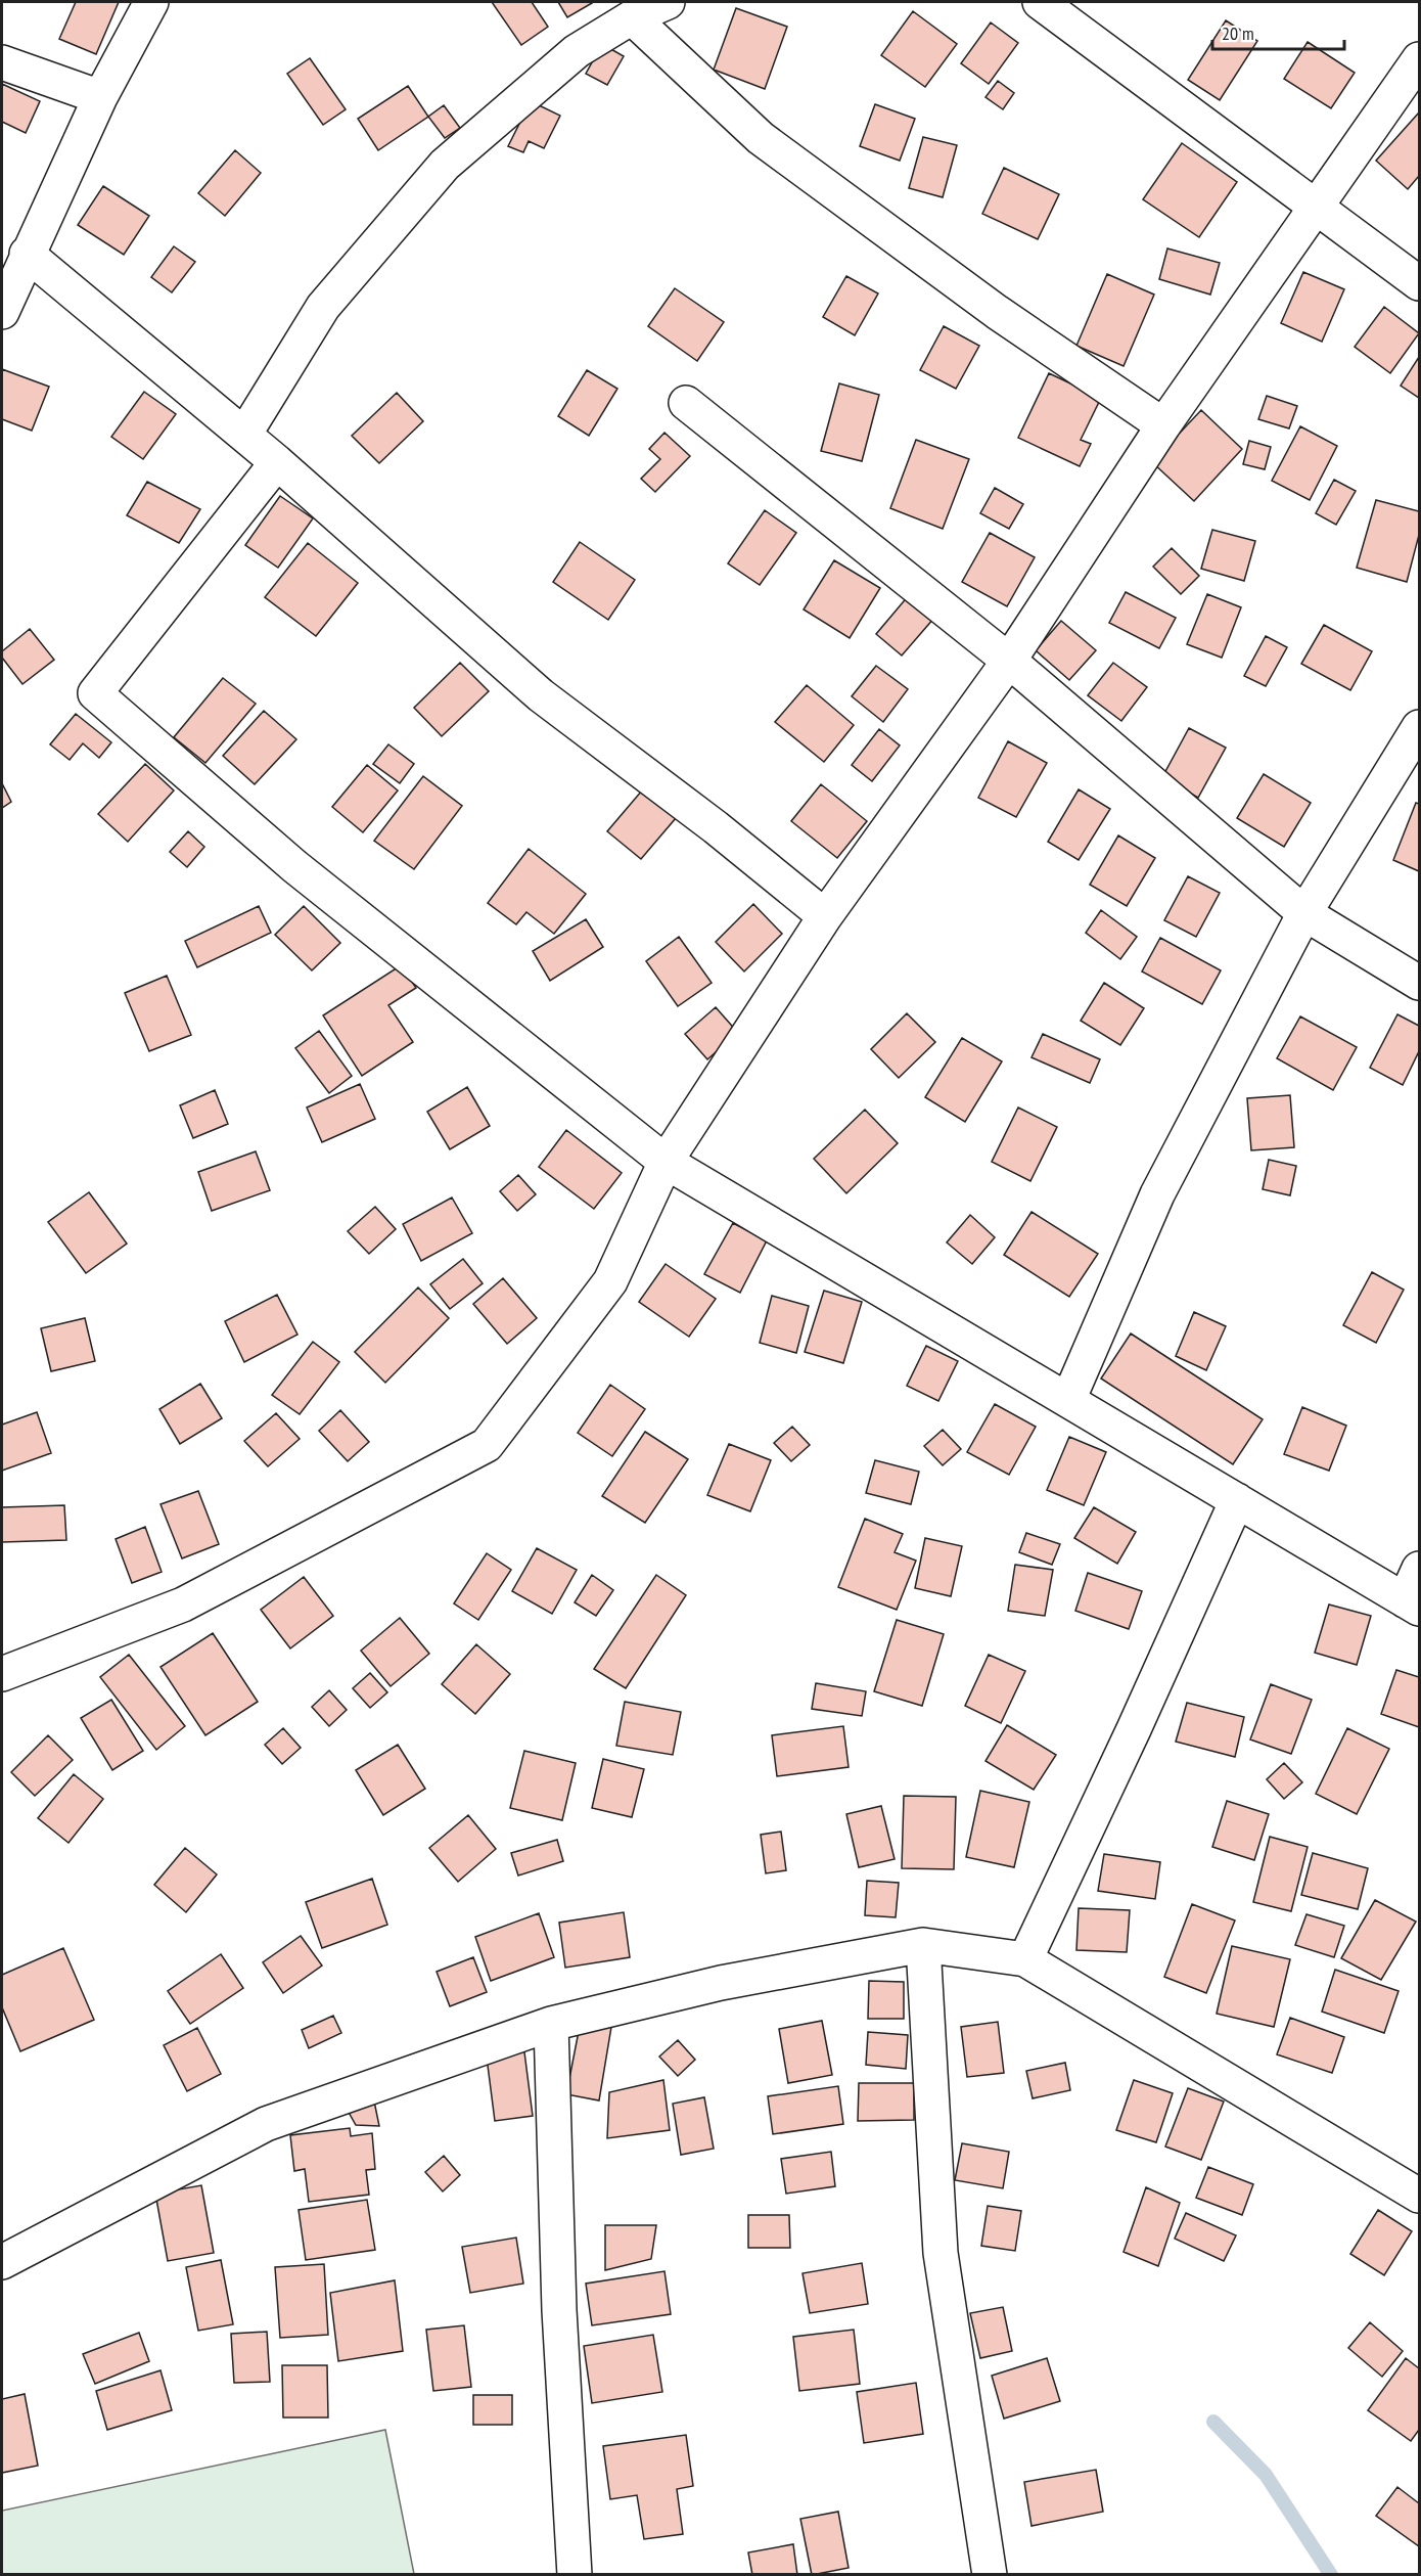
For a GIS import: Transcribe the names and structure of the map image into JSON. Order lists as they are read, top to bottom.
{
  "scale_bar": "20 m"
}
